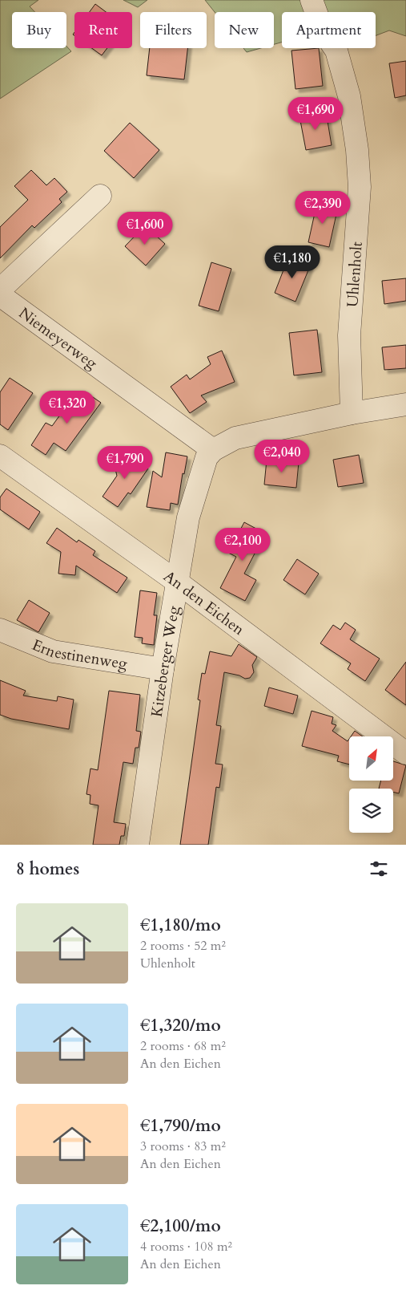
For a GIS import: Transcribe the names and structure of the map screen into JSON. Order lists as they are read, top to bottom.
{
  "streets": {
    "street": [
      "Uhlenholt",
      "Niemeyerweg",
      "An den Eichen",
      "Ernestinenweg",
      "Kitzeberger Weg"
    ]
  },
  "crossings": [
    ["Niemeyerweg", "Kitzeberger Weg"],
    ["An den Eichen", "Kitzeberger Weg"],
    ["Ernestinenweg", "Kitzeberger Weg"]
  ],
  "north": "top right",
  "page": {
    "chip": [
      "Buy",
      "Rent",
      "Filters",
      "New",
      "Apartment"
    ],
    "price": [
      "€1,690",
      "€2,390",
      "€1,600",
      "€1,180",
      "€1,320",
      "€2,040",
      "€1,790",
      "€2,100"
    ],
    "heading": "8 homes",
    "list": [
      {
        "name": "€1,180/mo",
        "note": "2 rooms · 52 m² · Uhlenholt"
      },
      {
        "name": "€1,320/mo",
        "note": "2 rooms · 68 m² · An den Eichen"
      },
      {
        "name": "€1,790/mo",
        "note": "3 rooms · 83 m² · An den Eichen"
      },
      {
        "name": "€2,100/mo",
        "note": "4 rooms · 108 m² · An den Eichen"
      }
    ]
  }
}
